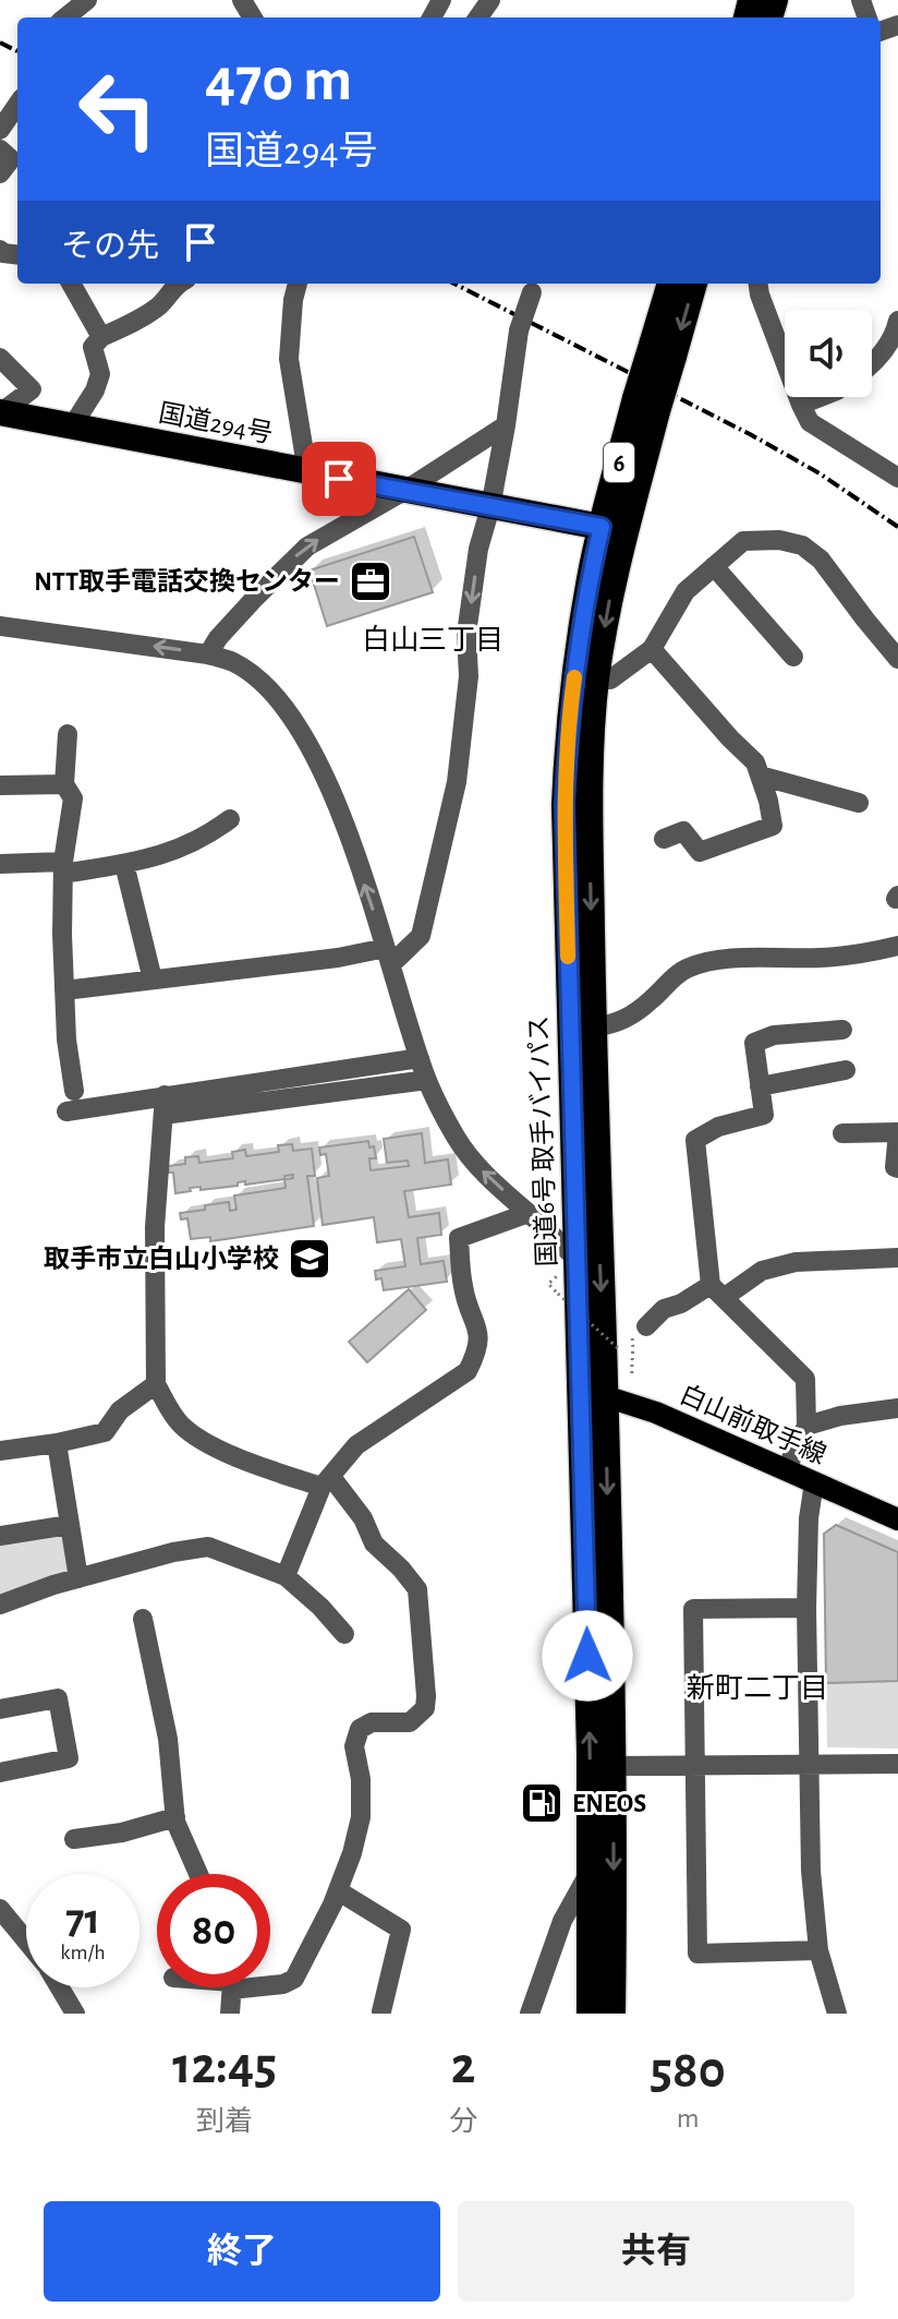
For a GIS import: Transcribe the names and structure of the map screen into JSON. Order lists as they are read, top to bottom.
{
  "streets": {
    "highway": ["国道294号", "6", "国道6号 取手バイパス"],
    "main road": ["白山前取手線"]
  },
  "crossings": [
    ["国道294号", "国道6号 取手バイパス"],
    ["国道6号 取手バイパス", "白山前取手線"]
  ],
  "districts": ["白山三丁目", "新町二丁目"],
  "places": {
    "office": ["NTT取手電話交換センター"],
    "school or university": ["取手市立白山小学校"],
    "fuel station": ["ENEOS"]
  },
  "page": {
    "turn": ["470 m", "国道294号"],
    "then": "その先",
    "speed": "71 km/h",
    "limit": "80",
    "eta": [
      "12:45",
      "到着",
      "2",
      "分",
      "580",
      "m"
    ],
    "buttons": ["終了", "共有"]
  }
}
